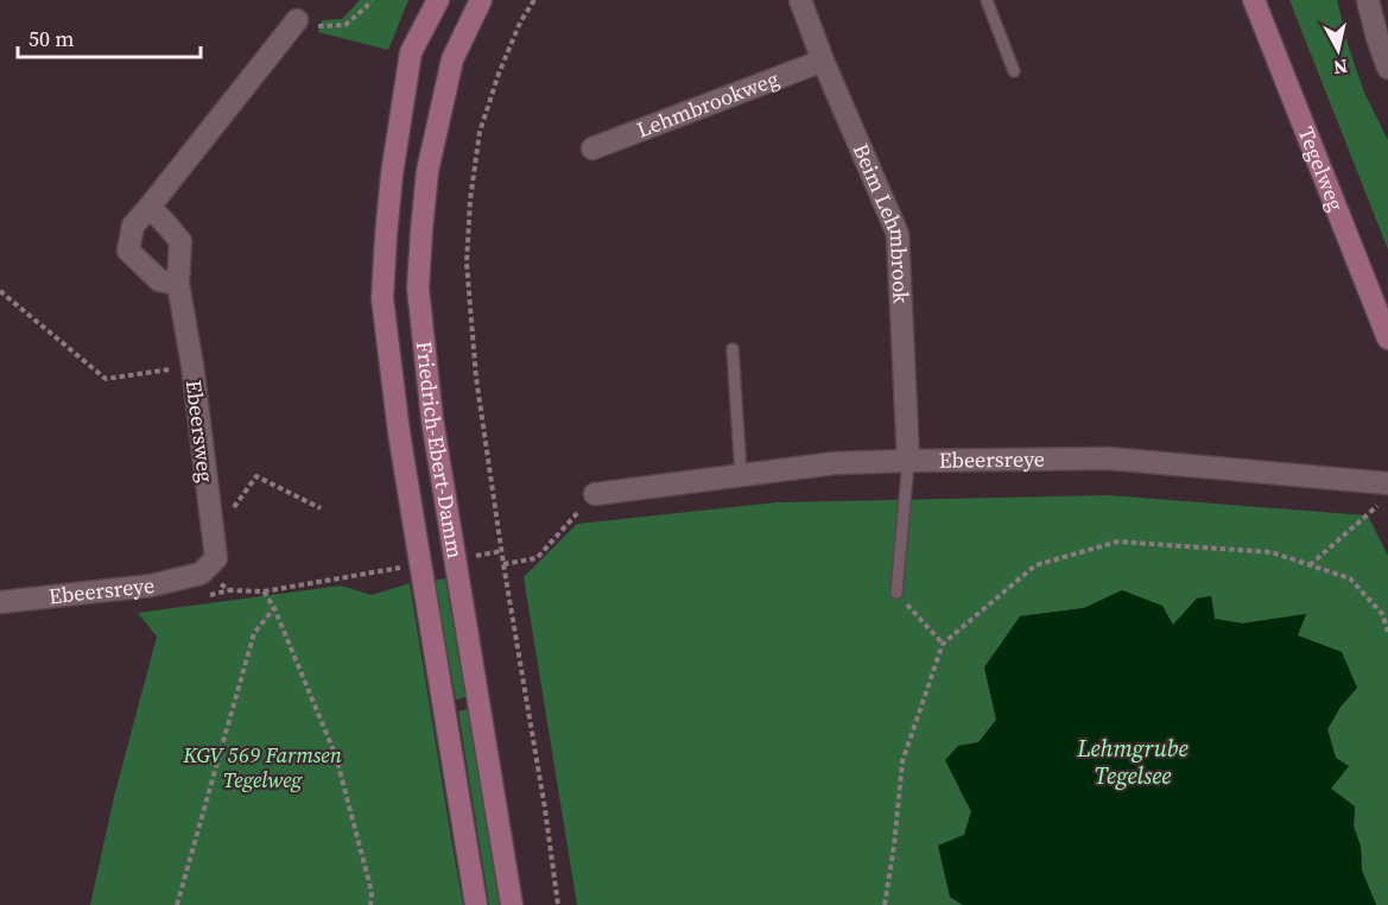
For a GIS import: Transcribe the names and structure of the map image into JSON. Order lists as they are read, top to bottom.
{
  "streets": {
    "main road": ["Tegelweg", "Friedrich-Ebert-Damm"],
    "street": [
      "Lehmbrookweg",
      "Beim Lehmbrook",
      "Ebeersweg",
      "Ebeersreye"
    ]
  },
  "crossings": [
    ["Lehmbrookweg", "Beim Lehmbrook"],
    ["Beim Lehmbrook", "Ebeersreye"],
    ["Ebeersweg", "Ebeersreye"]
  ],
  "water": ["Lehmgrube Tegelsee"],
  "parks": ["KGV 569 Farmsen Tegelweg"],
  "scale_bar": "50 m",
  "north": "bottom"
}
